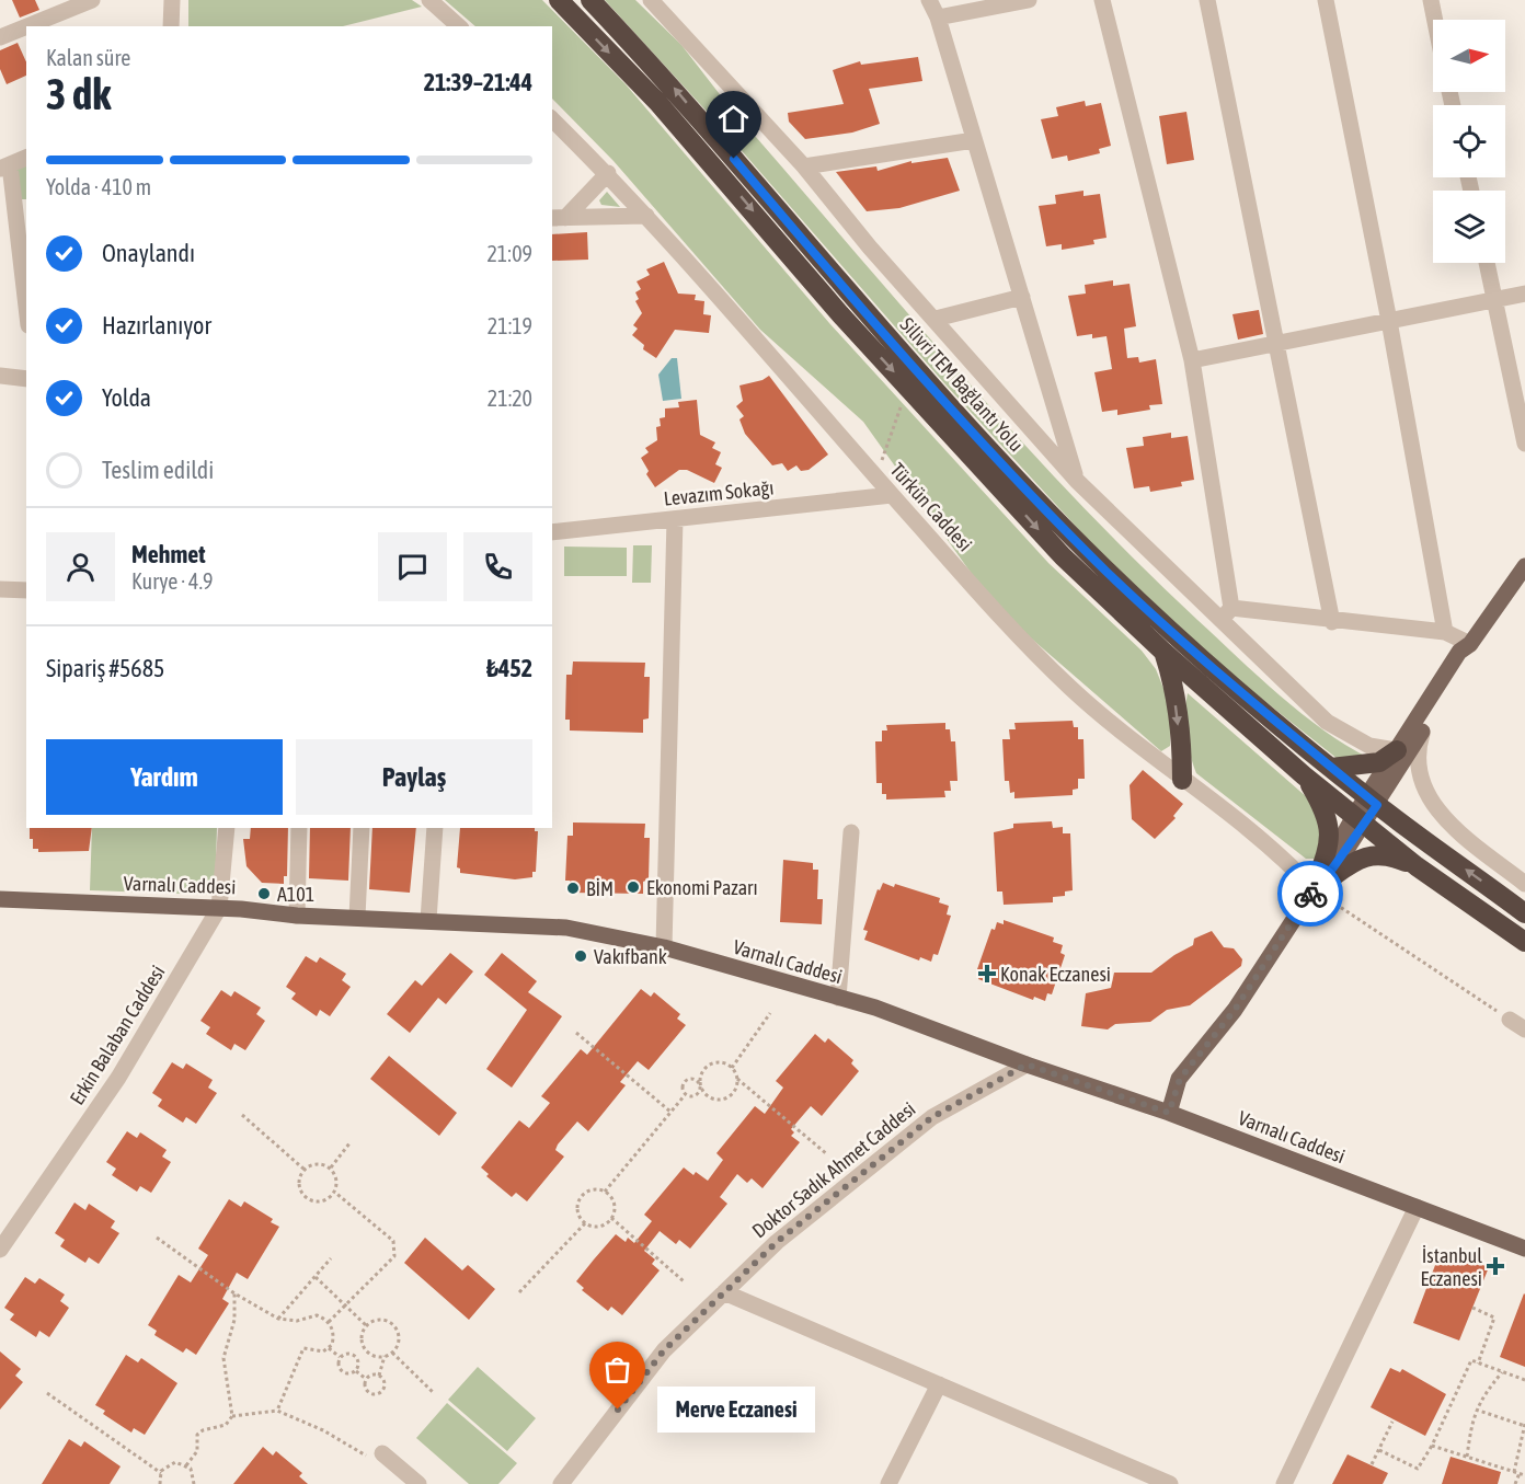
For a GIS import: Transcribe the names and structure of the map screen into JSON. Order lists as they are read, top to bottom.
{
  "streets": {
    "highway": ["Silivri TEM Bağlantı Yolu"],
    "main road": ["Varnalı Caddesi"],
    "street": [
      "Levazım Sokağı",
      "Türkün Caddesi",
      "Erkin Balaban Caddesi",
      "Doktor Sadık Ahmet Caddesi"
    ]
  },
  "crossings": [
    ["Levazım Sokağı", "Türkün Caddesi"],
    ["Varnalı Caddesi", "Erkin Balaban Caddesi"],
    ["Varnalı Caddesi", "Doktor Sadık Ahmet Caddesi"]
  ],
  "places": {
    "other": [
      "Ekonomi Pazarı",
      "BİM",
      "A101",
      "Vakıfbank",
      "Merve Eczanesi"
    ],
    "health": ["Konak Eczanesi", "İstanbul Eczanesi"]
  },
  "north": "right",
  "page": {
    "heading": ["3 dk", "Kalan süre", "21:39–21:44"],
    "panel": [
      "Mehmet",
      "Kurye · 4.9",
      "Sipariş #5685",
      "₺452"
    ],
    "bar": "Yolda · 410 m",
    "list": [
      ["Onaylandı", "21:09"],
      ["Hazırlanıyor", "21:19"],
      ["Yolda", "21:20"],
      "Teslim edildi"
    ],
    "buttons": ["Yardım", "Paylaş"],
    "bubble": "Merve Eczanesi"
  }
}
